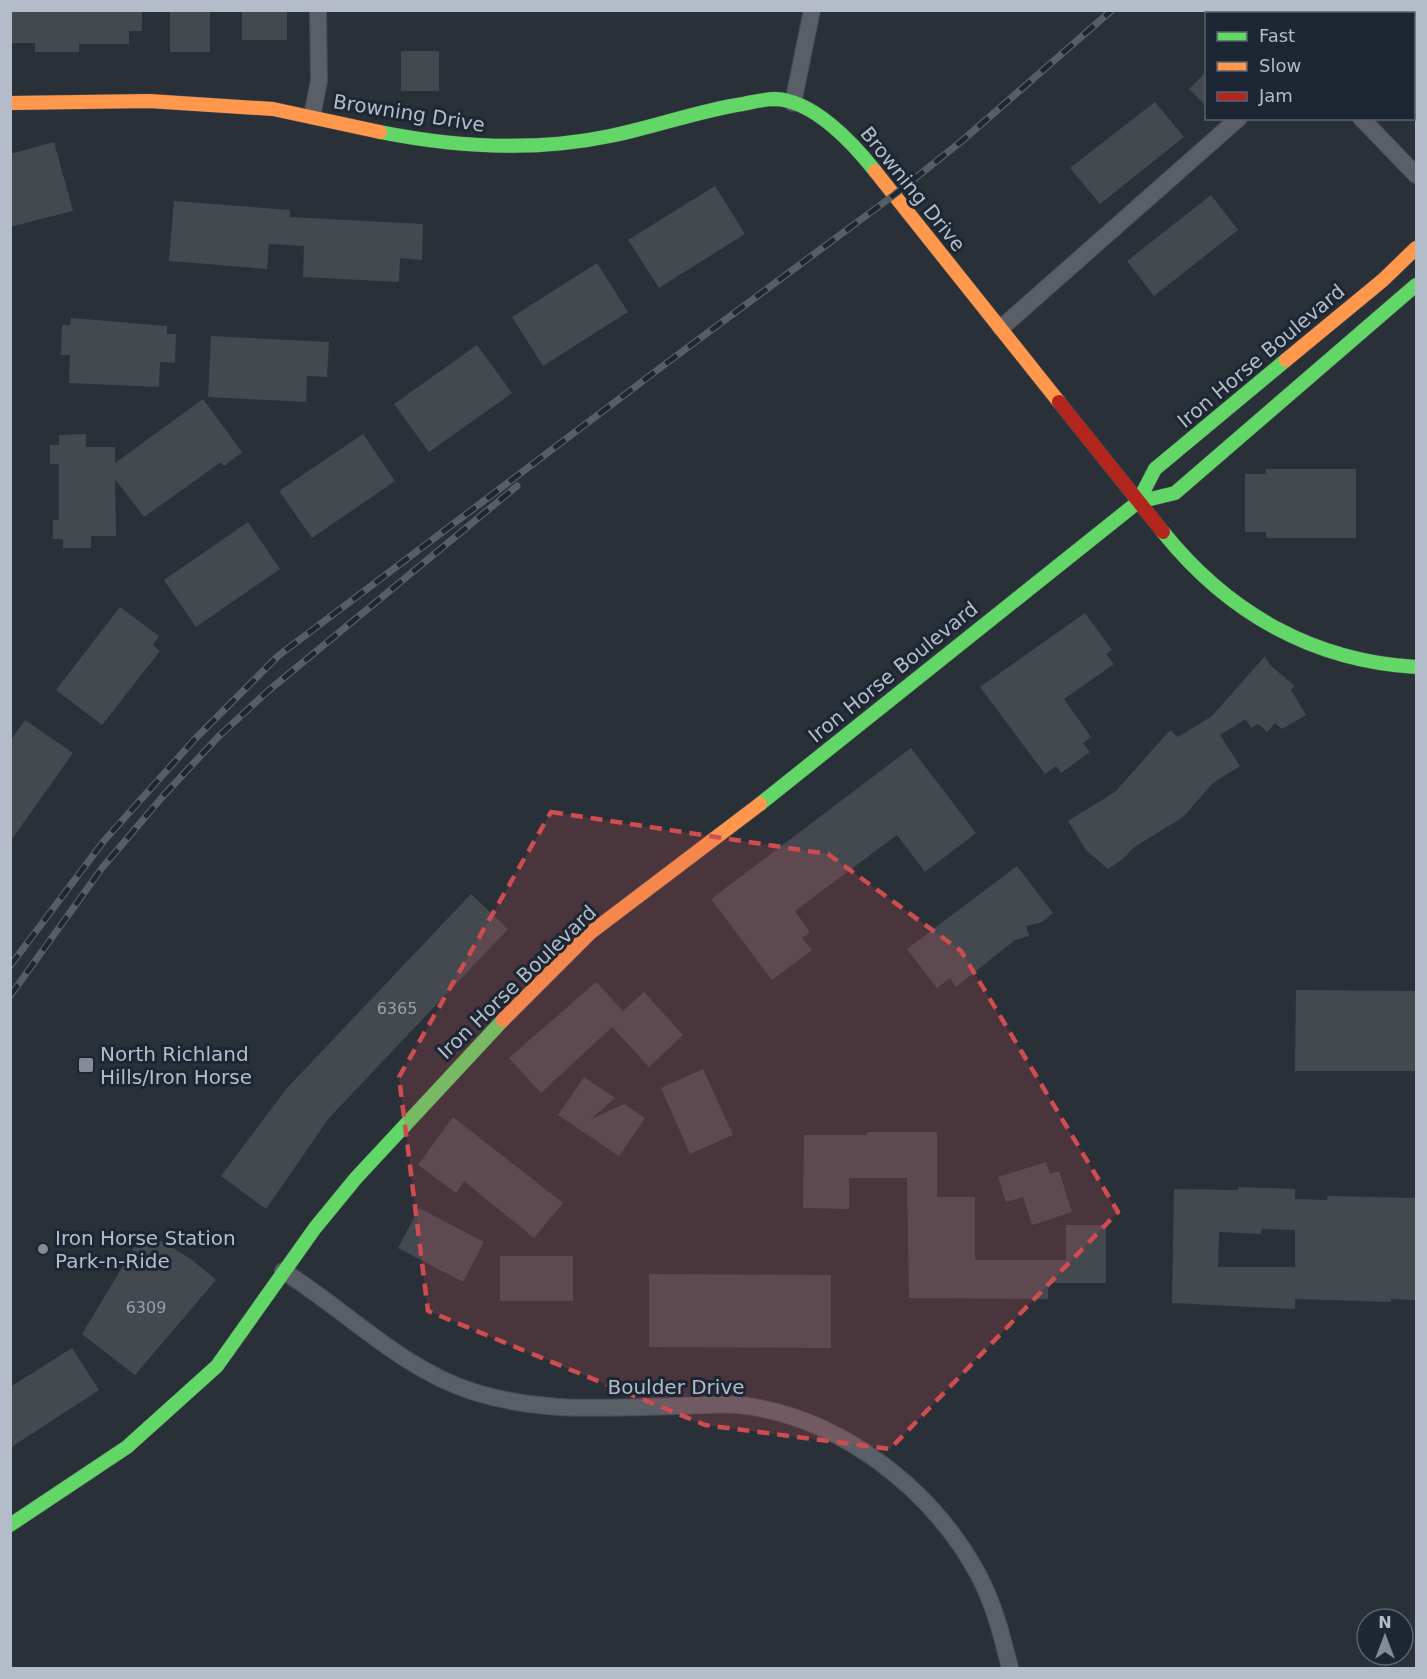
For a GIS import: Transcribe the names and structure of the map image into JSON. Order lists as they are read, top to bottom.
{
  "streets": {
    "street": ["Browning Drive", "Iron Horse Boulevard", "Boulder Drive"]
  },
  "crossings": [
    ["Browning Drive", "Iron Horse Boulevard"],
    ["Iron Horse Boulevard", "Boulder Drive"]
  ],
  "places": {
    "transit": ["North Richland Hills/Iron Horse"],
    "other": ["Iron Horse Station Park-n-Ride"]
  },
  "house_numbers": ["6365", "6309"],
  "legend": ["Fast", "Slow", "Jam"],
  "north": "top"
}
